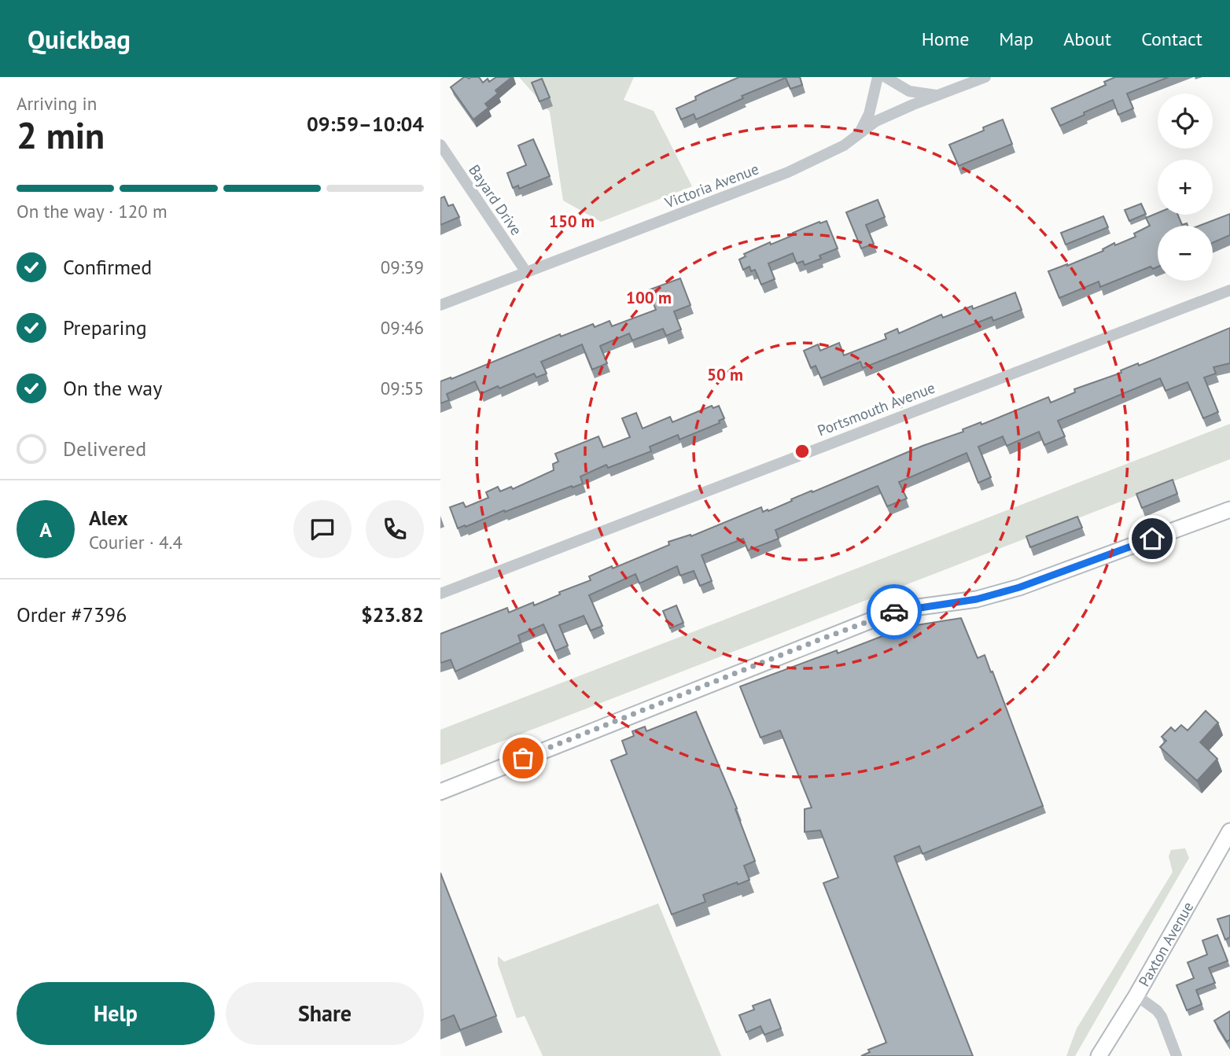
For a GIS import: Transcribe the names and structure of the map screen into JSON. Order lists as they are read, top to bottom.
{
  "streets": {
    "street": [
      "Victoria Avenue",
      "Bayard Drive",
      "Portsmouth Avenue",
      "Paxton Avenue"
    ]
  },
  "crossings": [
    ["Victoria Avenue", "Bayard Drive"]
  ],
  "page": {
    "header": "Quickbag",
    "nav": [
      "Home",
      "Map",
      "About",
      "Contact"
    ],
    "heading": ["2 min", "Arriving in", "09:59–10:04"],
    "panel": [
      "Alex",
      "Courier · 4.4",
      "Order #7396",
      "$23.82"
    ],
    "map_buttons": ["+", "−"],
    "bar": "On the way · 120 m",
    "list": [
      ["Confirmed", "09:39"],
      ["Preparing", "09:46"],
      ["On the way", "09:55"],
      "Delivered"
    ],
    "round": "A",
    "buttons": ["Help", "Share"]
  },
  "rings": ["150 m", "100 m", "50 m"]
}
